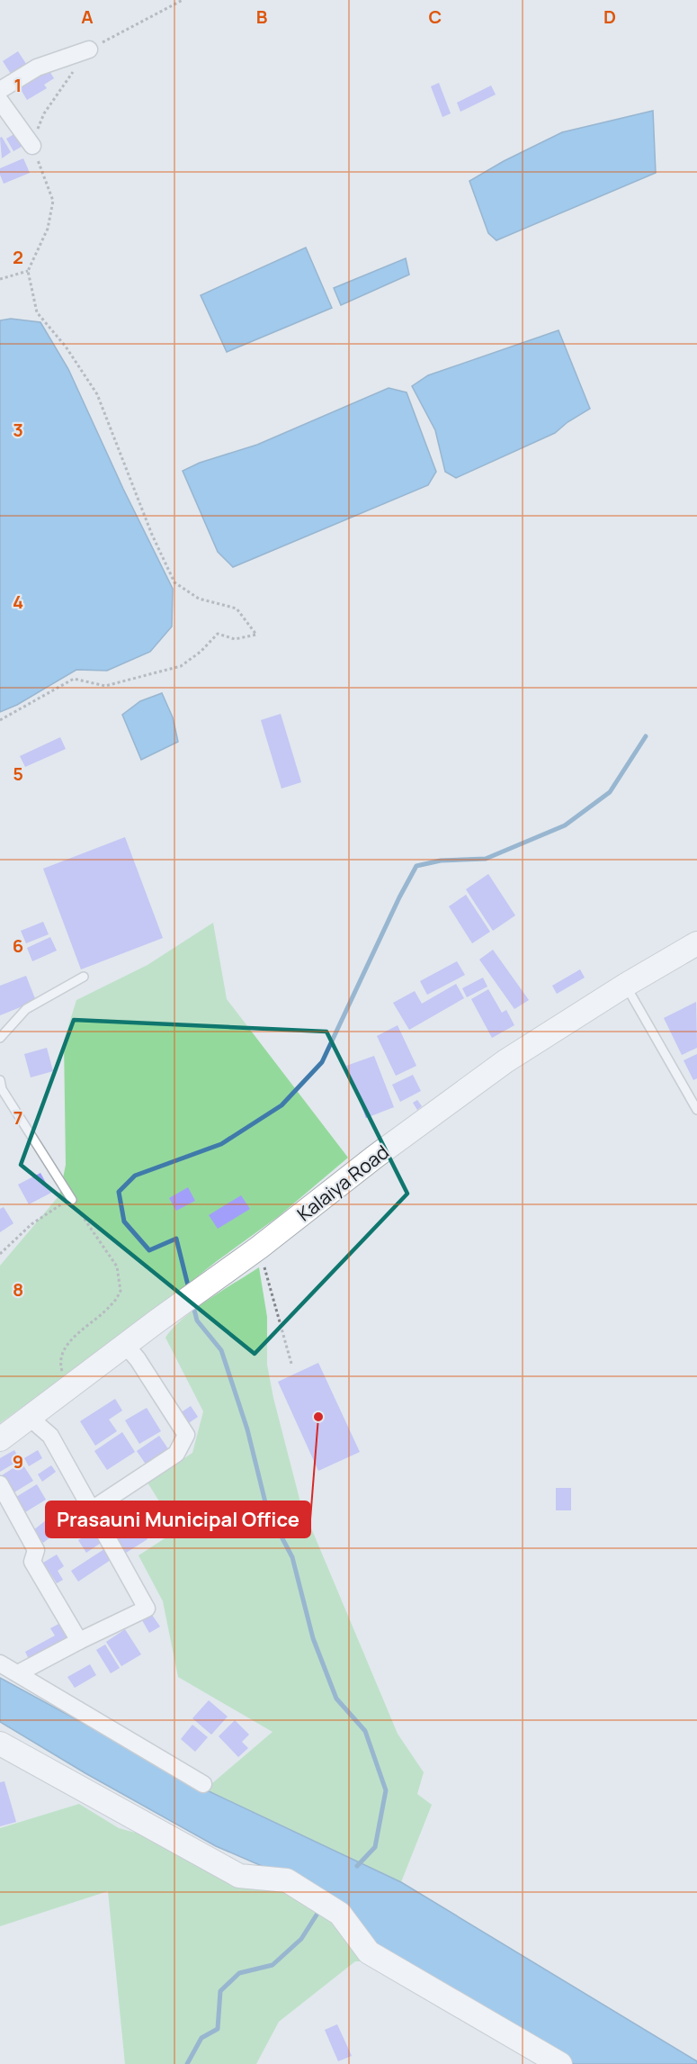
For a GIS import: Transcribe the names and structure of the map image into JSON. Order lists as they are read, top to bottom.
{
  "streets": {
    "main road": ["Kalaiya Road"]
  },
  "places": ["Prasauni Municipal Office"],
  "grid": {
    "columns": [
      "A",
      "B",
      "C",
      "D"
    ],
    "rows": [
      "1",
      "2",
      "3",
      "4",
      "5",
      "6",
      "7",
      "8",
      "9"
    ]
  }
}
